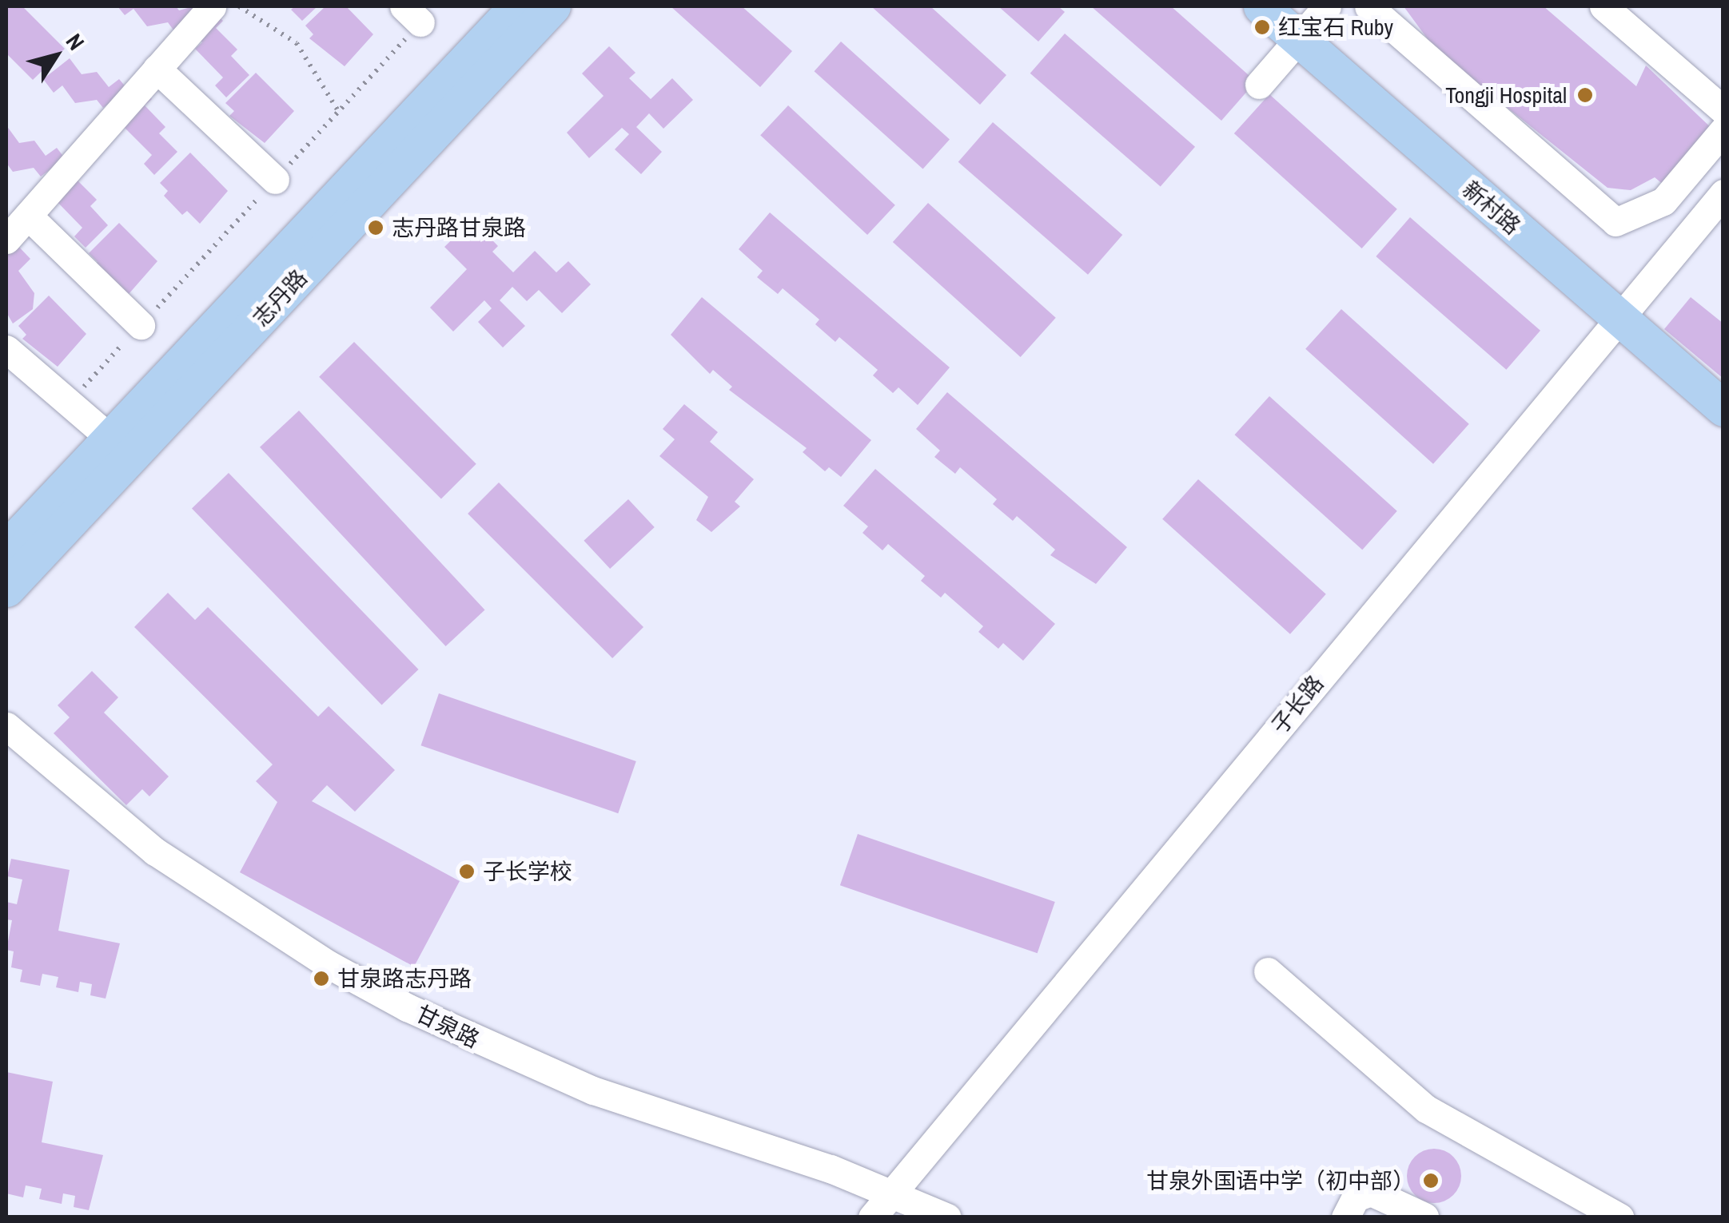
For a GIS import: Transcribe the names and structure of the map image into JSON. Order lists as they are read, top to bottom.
{
  "streets": {
    "main road": ["新村路", "志丹路"],
    "street": ["子长路", "甘泉路"]
  },
  "crossings": [
    ["新村路", "子长路"],
    ["子长路", "甘泉路"]
  ],
  "places": [
    "红宝石 Ruby",
    "Tongji Hospital",
    "志丹路甘泉路",
    "子长学校",
    "甘泉路志丹路",
    "甘泉外国语中学（初中部）"
  ],
  "north": "top right"
}
